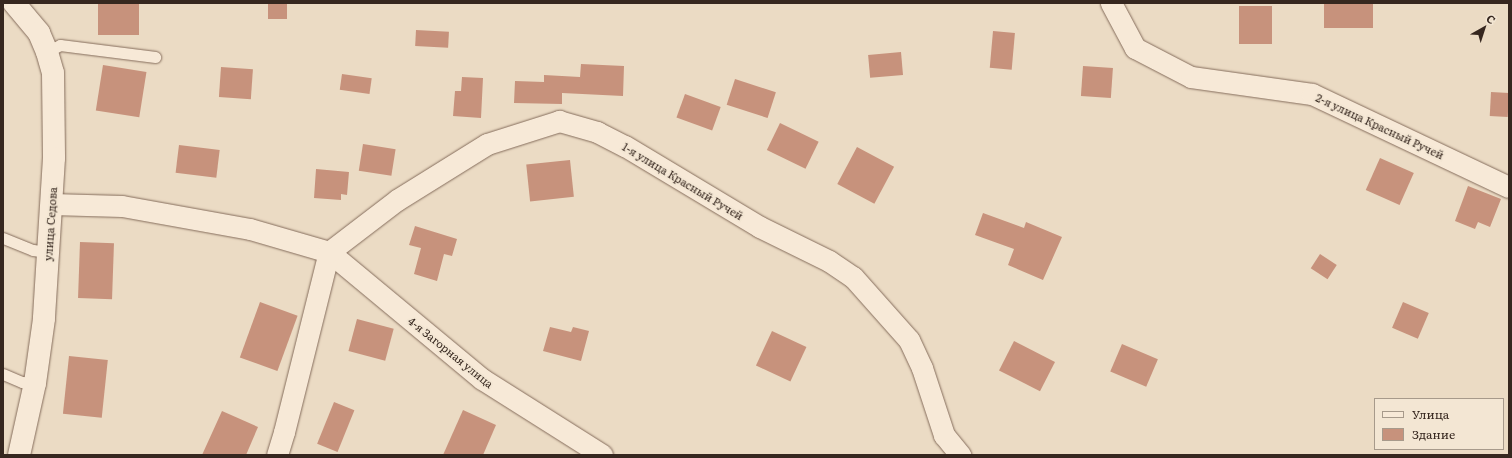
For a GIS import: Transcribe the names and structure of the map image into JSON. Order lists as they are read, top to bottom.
{
  "streets": {
    "street": [
      "2-я улица Красный Ручей",
      "1-я улица Красный Ручей",
      "улица Седова",
      "4-я Загорная улица"
    ]
  },
  "crossings": [
    ["1-я улица Красный Ручей", "4-я Загорная улица"],
    ["улица Седова", "4-я Загорная улица"]
  ],
  "legend": ["Улица", "Здание"],
  "north": "top right"
}
